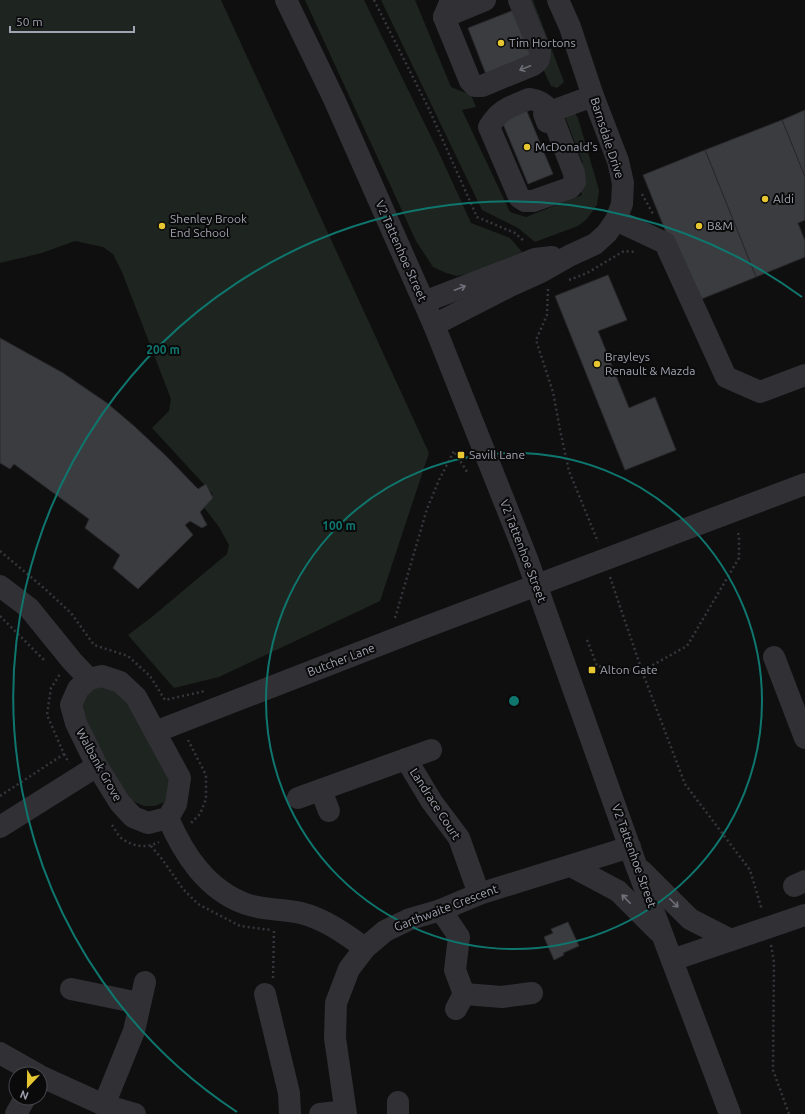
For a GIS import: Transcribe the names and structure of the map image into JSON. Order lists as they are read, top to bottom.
{
  "streets": {
    "street": [
      "Barnsdale Drive",
      "V2 Tattenhoe Street",
      "Butcher Lane",
      "Walbank Grove",
      "Landrace Court",
      "Garthwaite Crescent"
    ]
  },
  "crossings": [
    ["Barnsdale Drive", "V2 Tattenhoe Street"],
    ["V2 Tattenhoe Street", "Garthwaite Crescent"],
    ["Landrace Court", "Garthwaite Crescent"]
  ],
  "places": {
    "other": [
      "Tim Hortons",
      "McDonald's",
      "Aldi",
      "Shenley Brook End School",
      "B&M",
      "Brayleys Renault & Mazda"
    ],
    "transit": ["Savill Lane", "Alton Gate"]
  },
  "scale_bar": "50 m",
  "north": "bottom",
  "rings": ["200 m", "100 m"]
}
